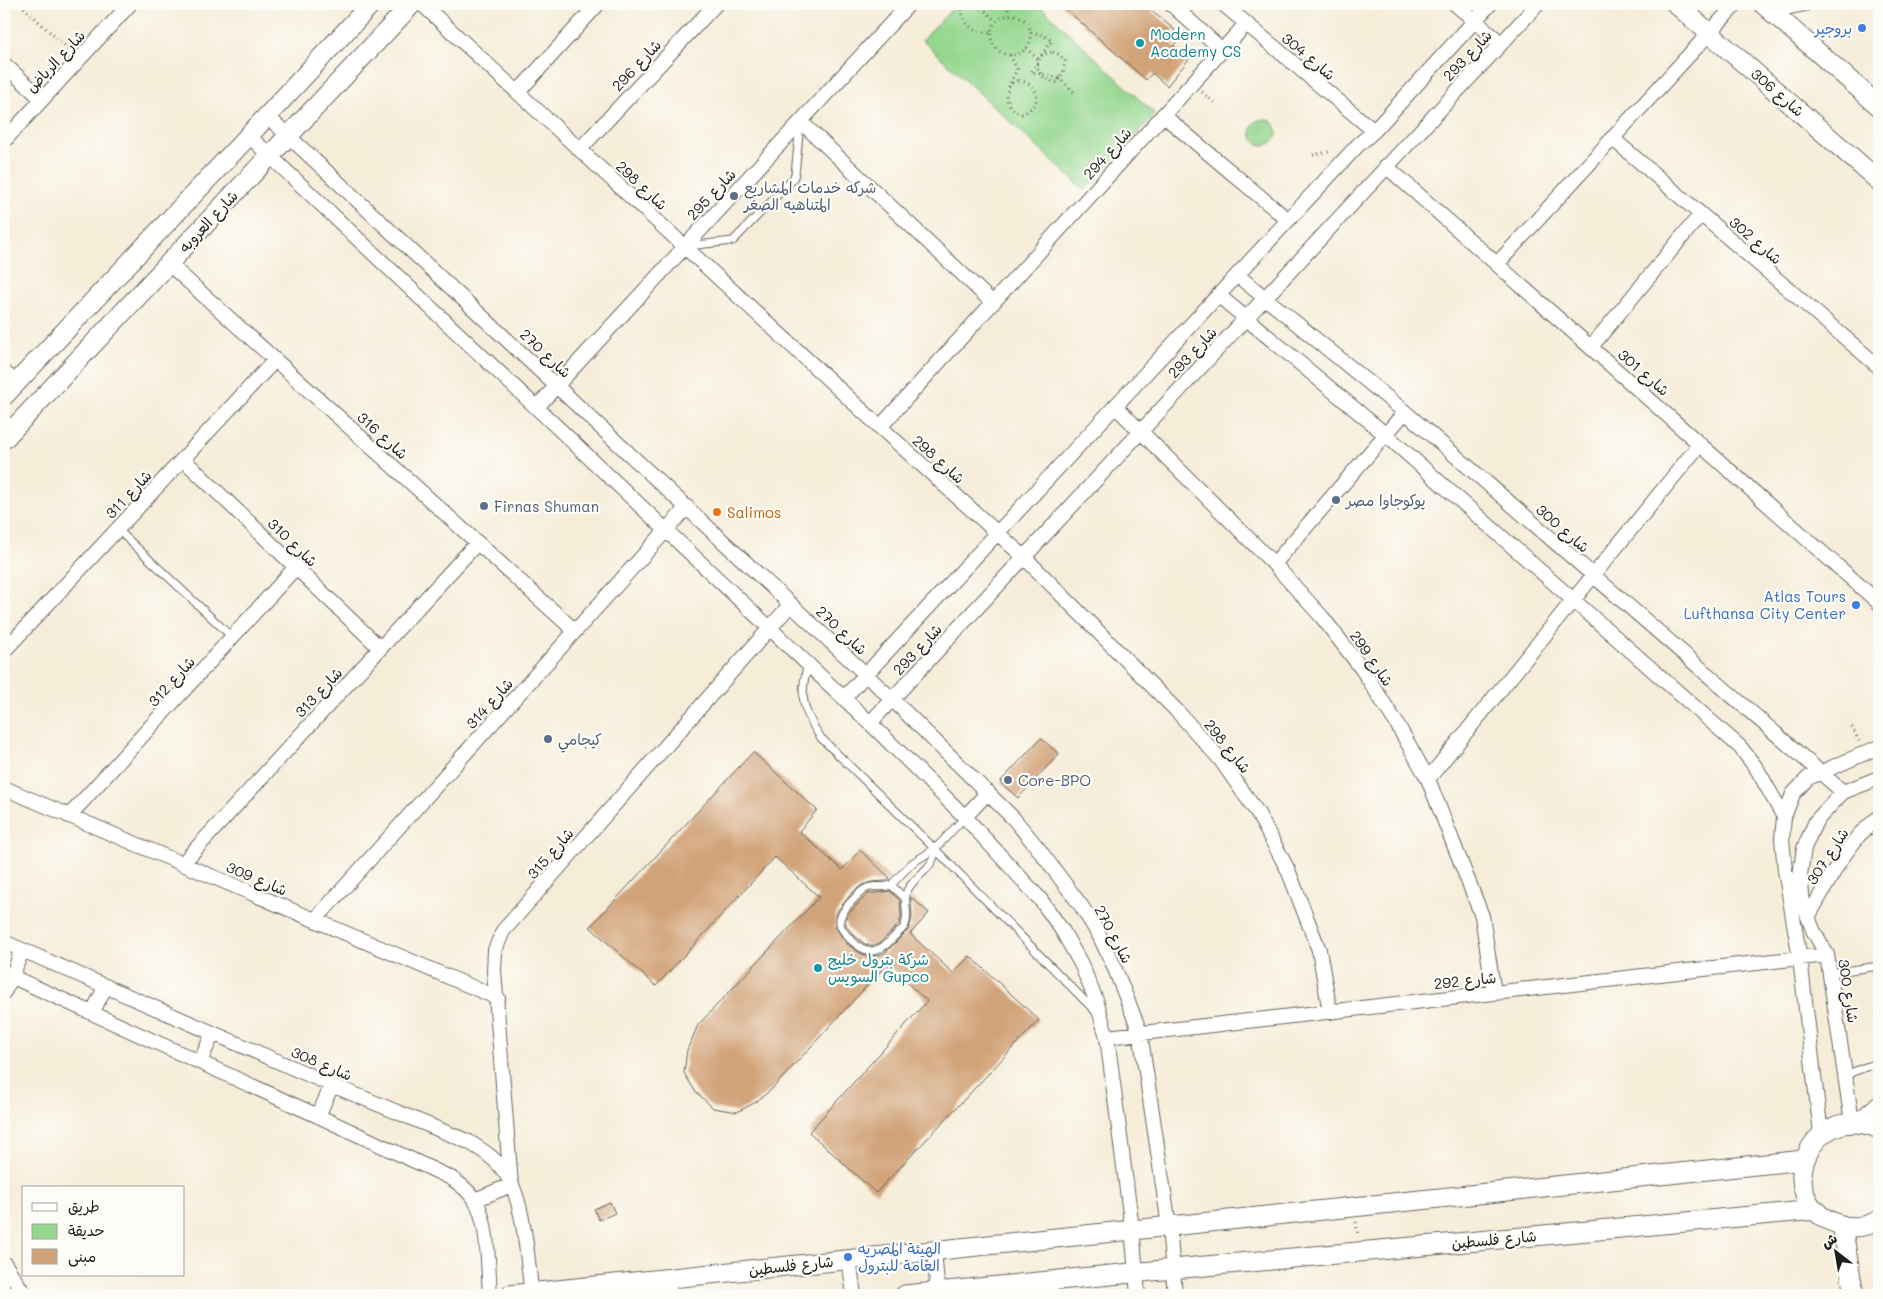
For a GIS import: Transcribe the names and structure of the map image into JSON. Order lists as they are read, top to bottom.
{
  "streets": {
    "street": [
      "شارع 293",
      "شارع 304",
      "شارع الرياض",
      "شارع 296",
      "شارع 306",
      "شارع 294",
      "شارع 298",
      "شارع 295",
      "شارع العروبه",
      "شارع 302",
      "شارع 270",
      "شارع 301",
      "شارع 316",
      "شارع 311",
      "شارع 300",
      "شارع 310",
      "شارع 299",
      "شارع 312",
      "شارع 313",
      "شارع 314",
      "شارع 315",
      "شارع 307",
      "شارع 309",
      "شارع 292",
      "شارع 308",
      "شارع فلسطين"
    ]
  },
  "crossings": [
    ["شارع 293", "شارع 304"],
    ["شارع 293", "شارع 298"],
    ["شارع 293", "شارع 270"],
    ["شارع 293", "شارع 301"],
    ["شارع 293", "شارع 300"],
    ["شارع 293", "شارع 299"],
    ["شارع 304", "شارع 294"],
    ["شارع 296", "شارع 298"],
    ["شارع 294", "شارع 298"],
    ["شارع 298", "شارع 295"],
    ["شارع 298", "شارع 292"],
    ["شارع 295", "شارع 270"],
    ["شارع العروبه", "شارع 270"],
    ["شارع العروبه", "شارع 316"],
    ["شارع 270", "شارع 314"],
    ["شارع 270", "شارع 315"],
    ["شارع 270", "شارع 292"],
    ["شارع 270", "شارع فلسطين"],
    ["شارع 316", "شارع 311"],
    ["شارع 316", "شارع 313"],
    ["شارع 316", "شارع 314"],
    ["شارع 311", "شارع 310"],
    ["شارع 300", "شارع 307"],
    ["شارع 300", "شارع 292"],
    ["شارع 310", "شارع 312"],
    ["شارع 310", "شارع 313"],
    ["شارع 299", "شارع 292"],
    ["شارع 312", "شارع 309"],
    ["شارع 313", "شارع 309"],
    ["شارع 314", "شارع 309"],
    ["شارع 315", "شارع 309"],
    ["شارع 315", "شارع 308"],
    ["شارع 308", "شارع فلسطين"]
  ],
  "places": [
    "بروجير",
    "Modern Academy CS",
    "شركه خدمات المشاريع المتناهيه الصغر",
    "يوكوجاوا مصر",
    "Firnas Shuman",
    "Salimos",
    "Atlas Tours Lufthansa City Center",
    "كيجامي",
    "Core-BPO",
    "شركة بترول خليج السويس Gupco",
    "الهيئة المصريه العامة للبترول"
  ],
  "legend": ["طريق", "حديقة", "مبنى"],
  "north": "top left"
}
